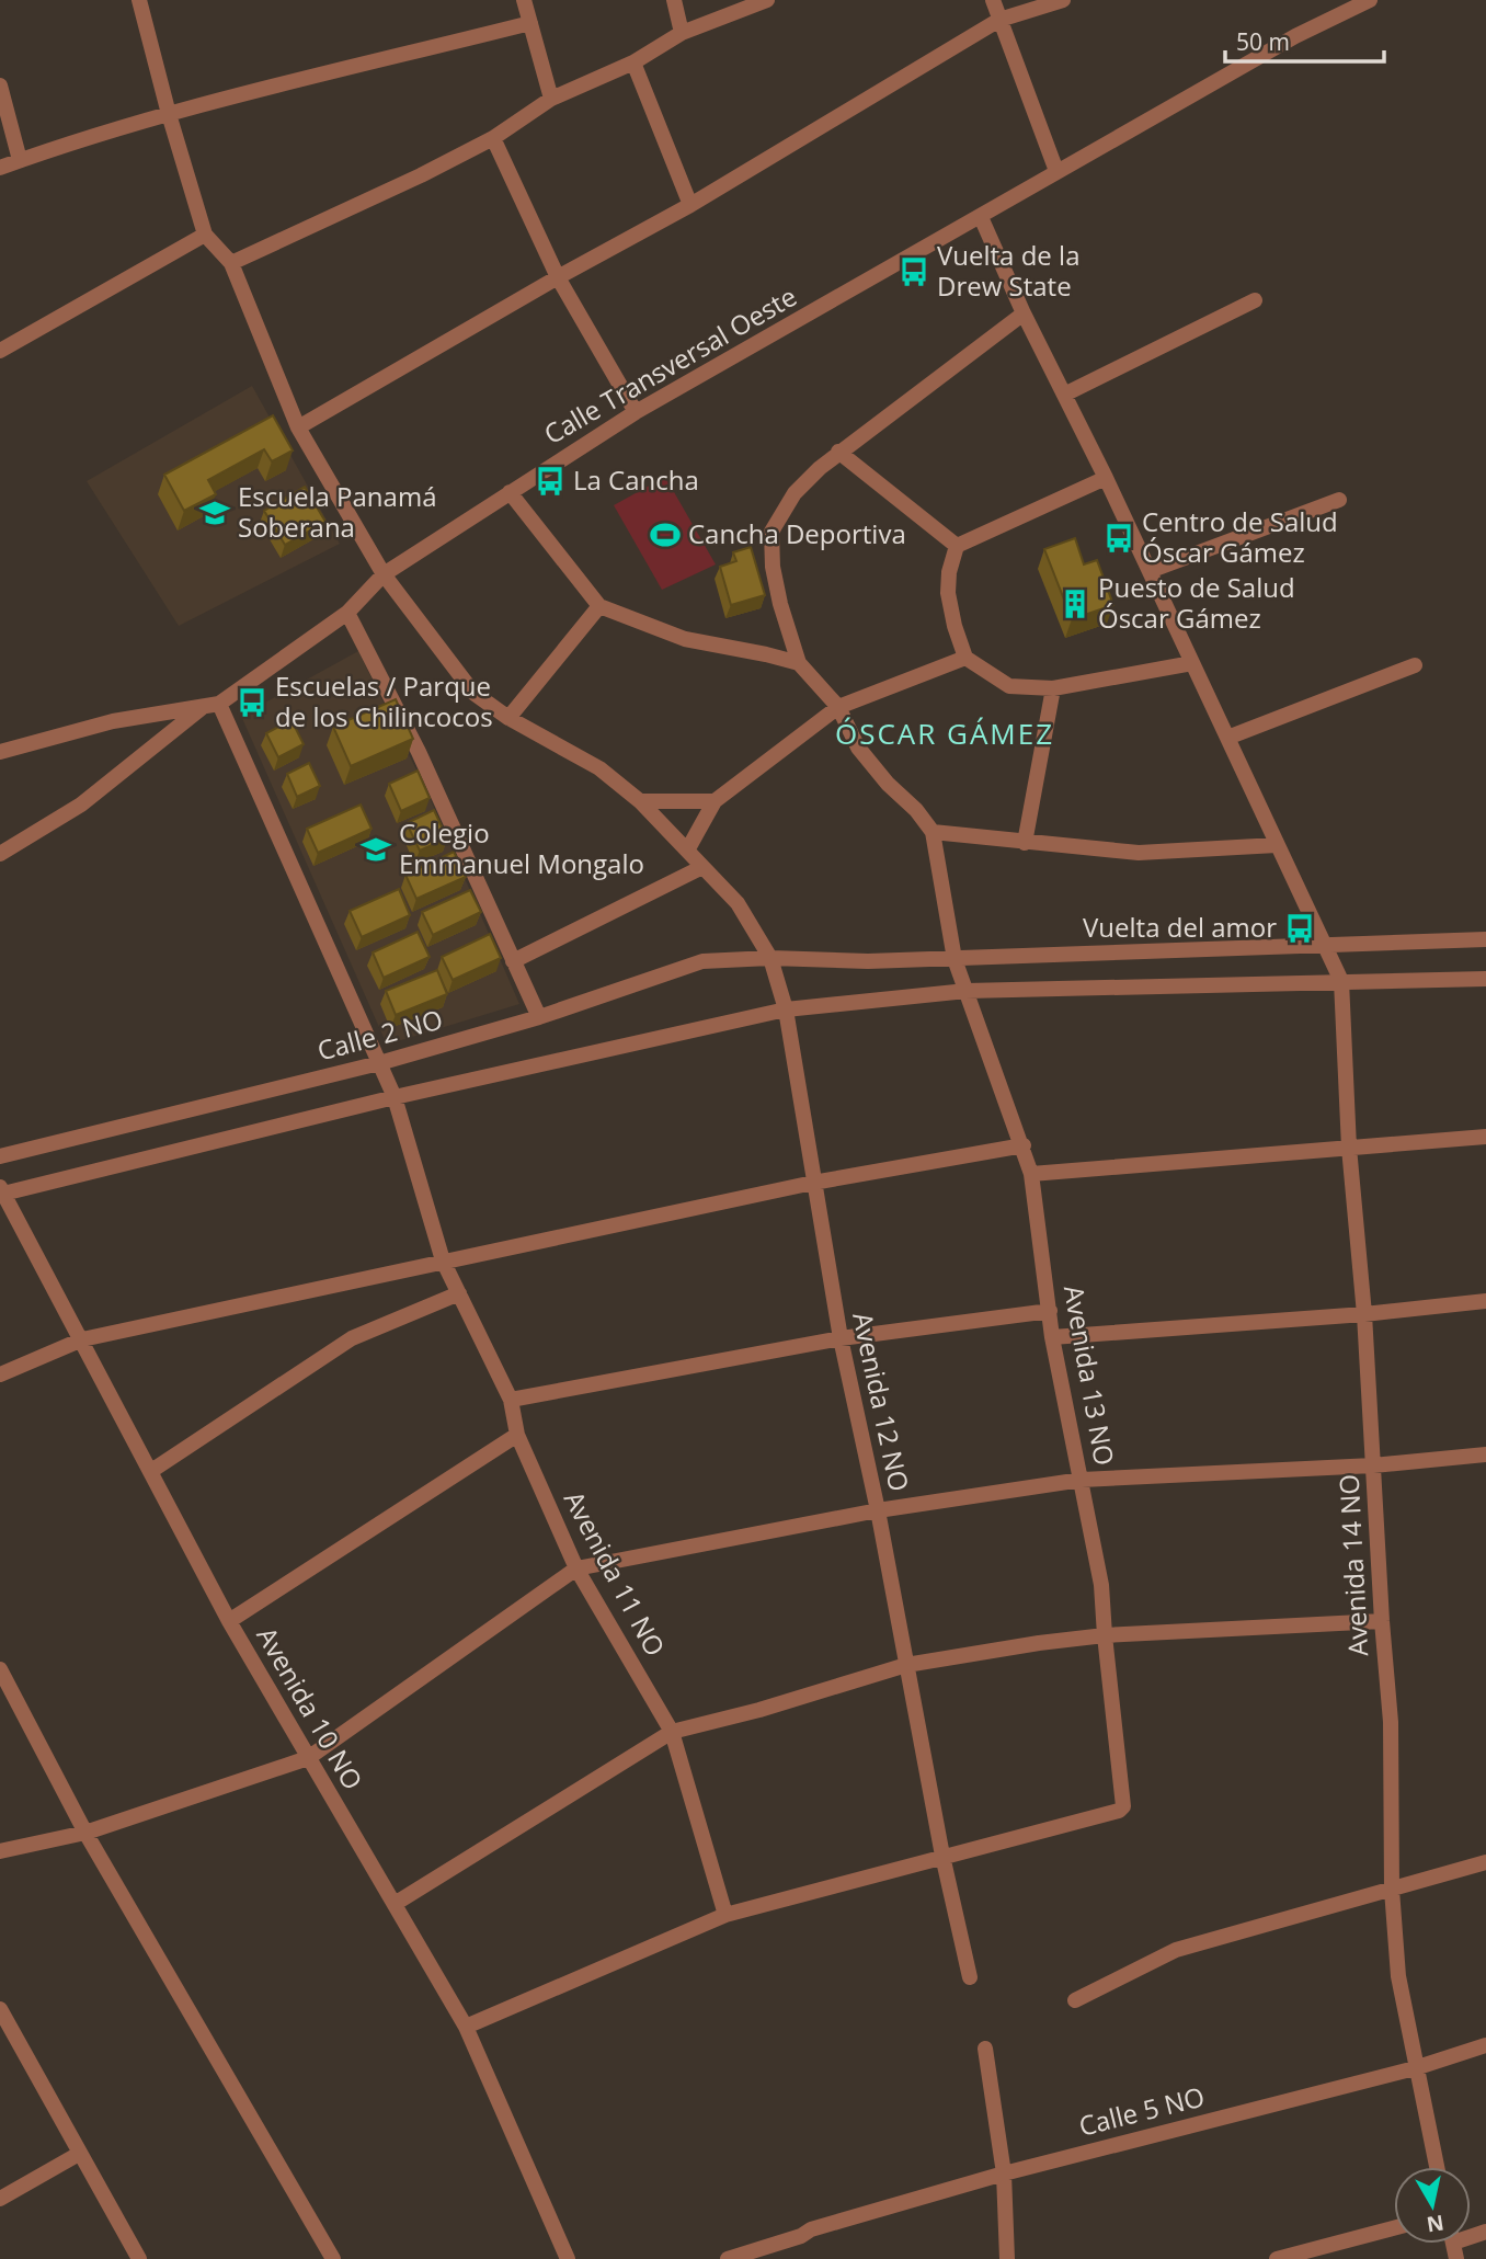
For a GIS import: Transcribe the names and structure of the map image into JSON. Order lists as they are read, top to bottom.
{
  "streets": {
    "street": [
      "Calle Transversal Oeste",
      "Calle 2 NO",
      "Avenida 13 NO",
      "Avenida 12 NO",
      "Avenida 14 NO",
      "Avenida 11 NO",
      "Avenida 10 NO",
      "Calle 5 NO"
    ]
  },
  "crossings": [
    ["Calle Transversal Oeste", "Avenida 12 NO"],
    ["Calle Transversal Oeste", "Avenida 14 NO"],
    ["Calle Transversal Oeste", "Avenida 11 NO"],
    ["Calle 2 NO", "Avenida 13 NO"],
    ["Calle 2 NO", "Avenida 12 NO"],
    ["Calle 2 NO", "Avenida 14 NO"],
    ["Calle 2 NO", "Avenida 11 NO"],
    ["Avenida 13 NO", "Avenida 12 NO"],
    ["Avenida 14 NO", "Calle 5 NO"]
  ],
  "districts": ["ÓSCAR GÁMEZ"],
  "places": {
    "bus stop": [
      "Vuelta de la Drew State",
      "La Cancha",
      "Centro de Salud Óscar Gámez",
      "Escuelas / Parque de los Chilincocos",
      "Vuelta del amor"
    ],
    "school or university": ["Escuela Panamá Soberana", "Colegio Emmanuel Mongalo"],
    "sports": ["Cancha Deportiva"],
    "building": ["Puesto de Salud Óscar Gámez"]
  },
  "scale_bar": "50 m",
  "north": "bottom"
}
